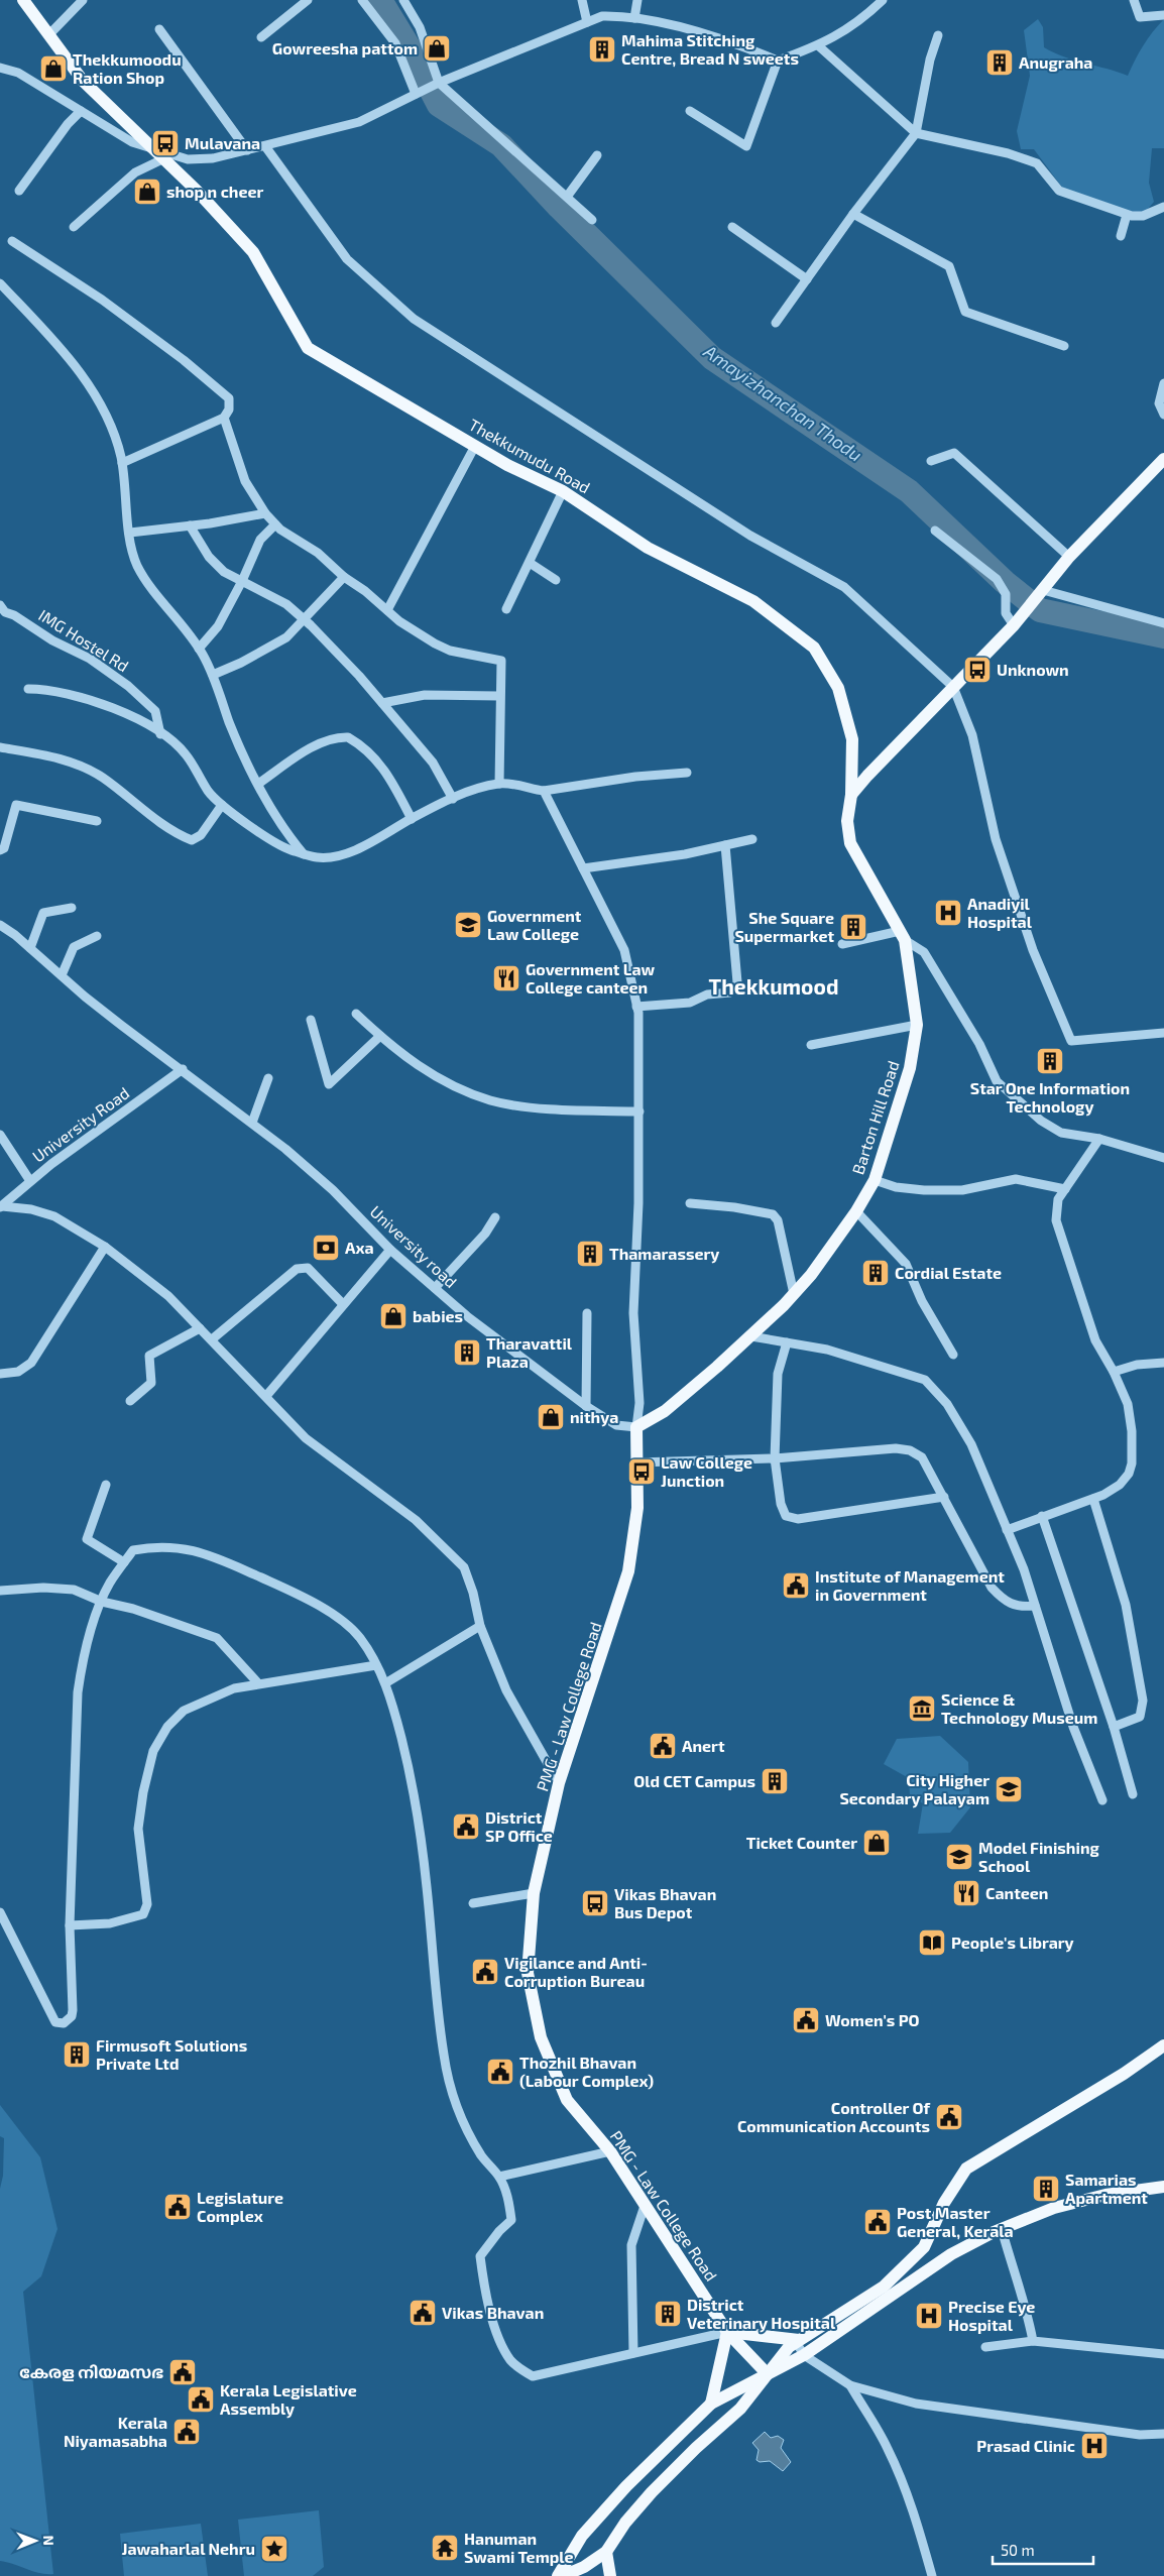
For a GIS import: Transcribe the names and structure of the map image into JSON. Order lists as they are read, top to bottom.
{
  "streets": {
    "main road": ["Thekkumudu Road", "Barton Hill Road", "PMG - Law College Road"],
    "street": ["IMG Hostel Rd", "University Road", "University road"]
  },
  "crossings": [
    ["Thekkumudu Road", "Barton Hill Road"],
    ["Barton Hill Road", "University road"],
    ["Barton Hill Road", "PMG - Law College Road"],
    ["University Road", "University road"],
    ["University road", "PMG - Law College Road"]
  ],
  "districts": ["Thekkumood"],
  "water": ["Amayizhanchan Thodu"],
  "places": {
    "shop": [
      "Gowreesha pattom",
      "Thekkumoodu Ration Shop",
      "shop n cheer",
      "babies",
      "nithya",
      "Ticket Counter"
    ],
    "building": [
      "Mahima Stitching Centre, Bread N sweets",
      "Anugraha",
      "She Square Supermarket",
      "Star One Information Technology",
      "Thamarassery",
      "Cordial Estate",
      "Tharavattil Plaza",
      "Old CET Campus",
      "Firmusoft Solutions Private Ltd",
      "Samarias Apartment",
      "District Veterinary Hospital"
    ],
    "bus stop": [
      "Mulavana",
      "Unknown",
      "Law College Junction",
      "Vikas Bhavan Bus Depot"
    ],
    "hospital": ["Anadiyil Hospital", "Precise Eye Hospital", "Prasad Clinic"],
    "school or university": ["Government Law College", "City Higher Secondary Palayam", "Model Finishing School"],
    "restaurant": ["Government Law College canteen", "Canteen"],
    "bank": ["Axa"],
    "public building": [
      "Institute of Management in Government",
      "Anert",
      "District SP Office",
      "Vigilance and Anti- Corruption Bureau",
      "Women's PO",
      "Thozhil Bhavan (Labour Complex)",
      "Controller Of Communication Accounts",
      "Legislature Complex",
      "Post Master General, Kerala",
      "Vikas Bhavan",
      "കേരള നിയമസഭ",
      "Kerala Legislative Assembly",
      "Kerala Niyamasabha"
    ],
    "museum": ["Science & Technology Museum"],
    "library": ["People's Library"],
    "temple": ["Hanuman Swami Temple"],
    "place": ["Jawaharlal Nehru"]
  },
  "scale_bar": "50 m",
  "north": "right"
}
